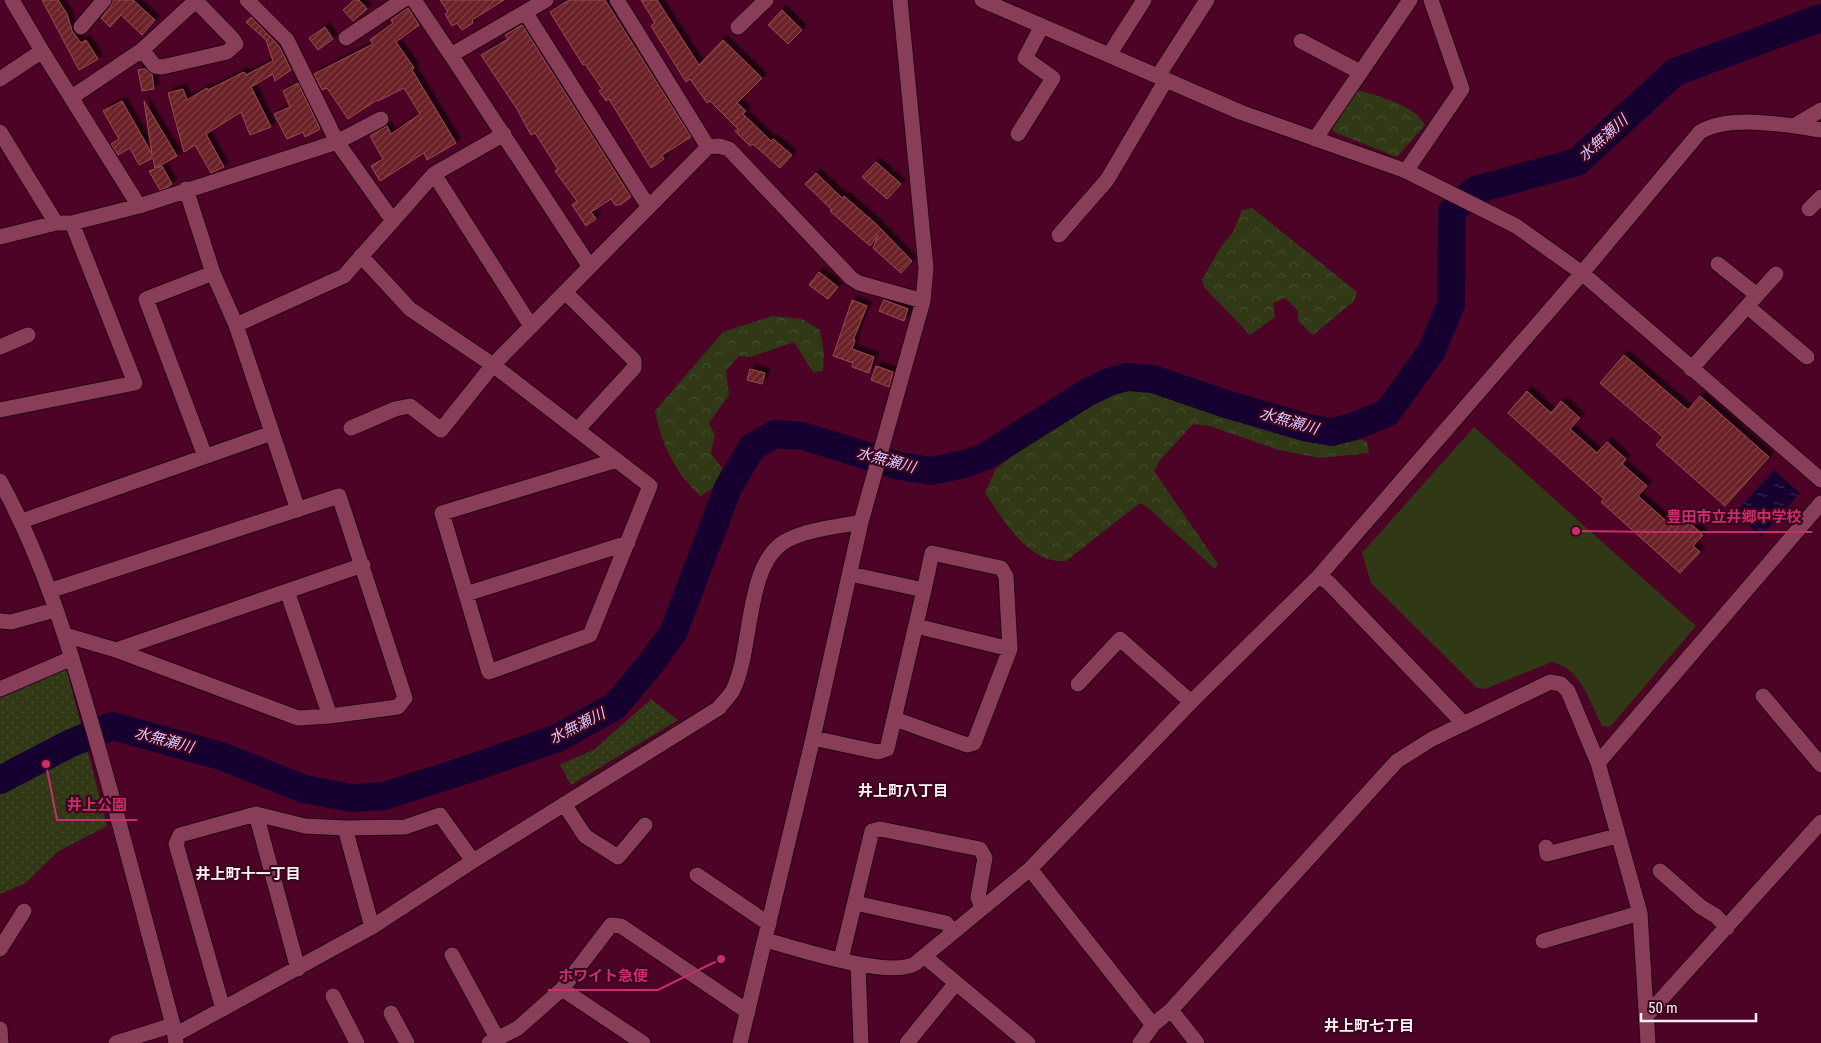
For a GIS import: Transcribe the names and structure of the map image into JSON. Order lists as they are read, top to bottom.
{
  "districts": ["井上町八丁目", "井上町十一丁目", "井上町七丁目"],
  "water": ["水無瀬川"],
  "places": ["豊田市立井郷中学校", "井上公園", "ホワイト急便"],
  "scale_bar": "50 m"
}
